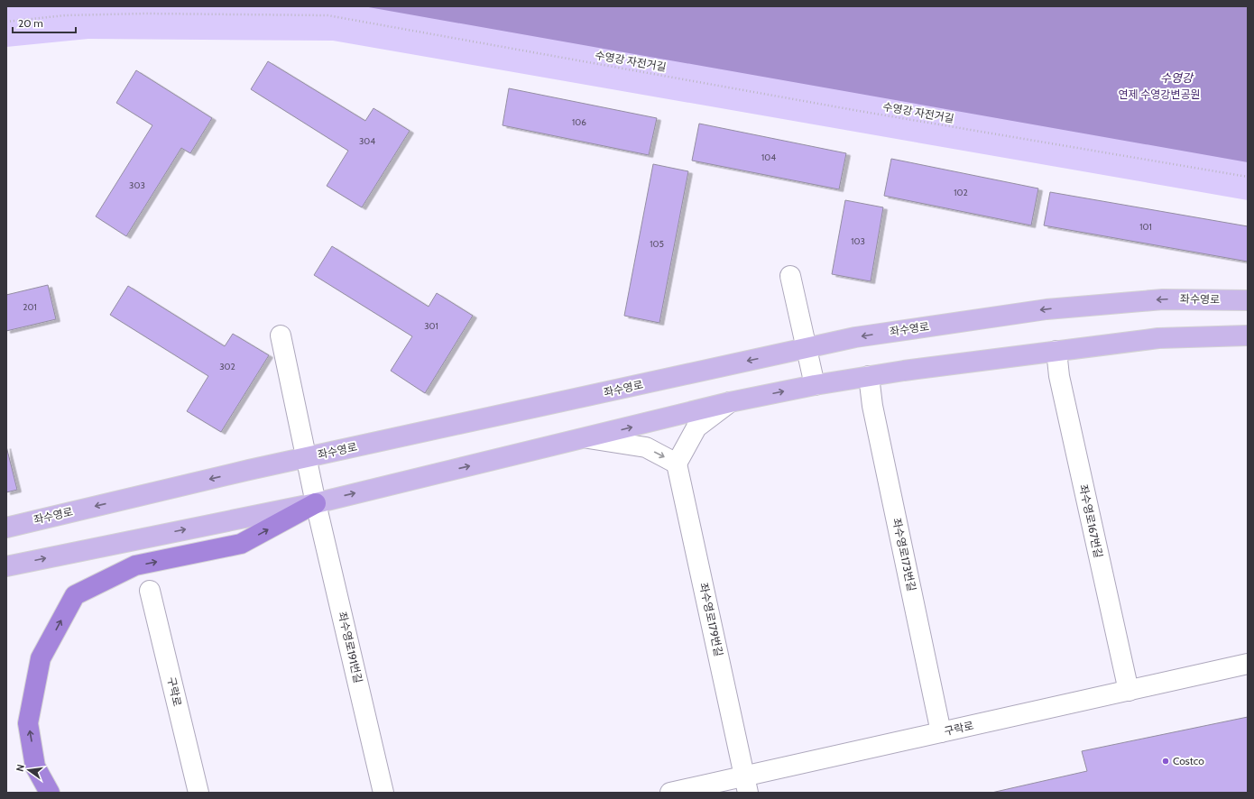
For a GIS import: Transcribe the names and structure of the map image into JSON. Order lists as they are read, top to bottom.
{
  "streets": {
    "main road": ["좌수영로"],
    "street": [
      "좌수영로167번길",
      "좌수영로173번길",
      "좌수영로179번길",
      "좌수영로191번길",
      "구락로"
    ],
    "path": ["수영강 자전거길"]
  },
  "crossings": [
    ["좌수영로", "좌수영로191번길"],
    ["좌수영로167번길", "구락로"],
    ["좌수영로173번길", "구락로"],
    ["좌수영로179번길", "구락로"]
  ],
  "water": ["수영강"],
  "parks": ["연제 수영강변공원"],
  "places": ["Costco"],
  "house_numbers": [
    "106",
    "304",
    "104",
    "303",
    "102",
    "101",
    "103",
    "105",
    "201",
    "301",
    "302"
  ],
  "scale_bar": "20 m",
  "north": "left"
}
